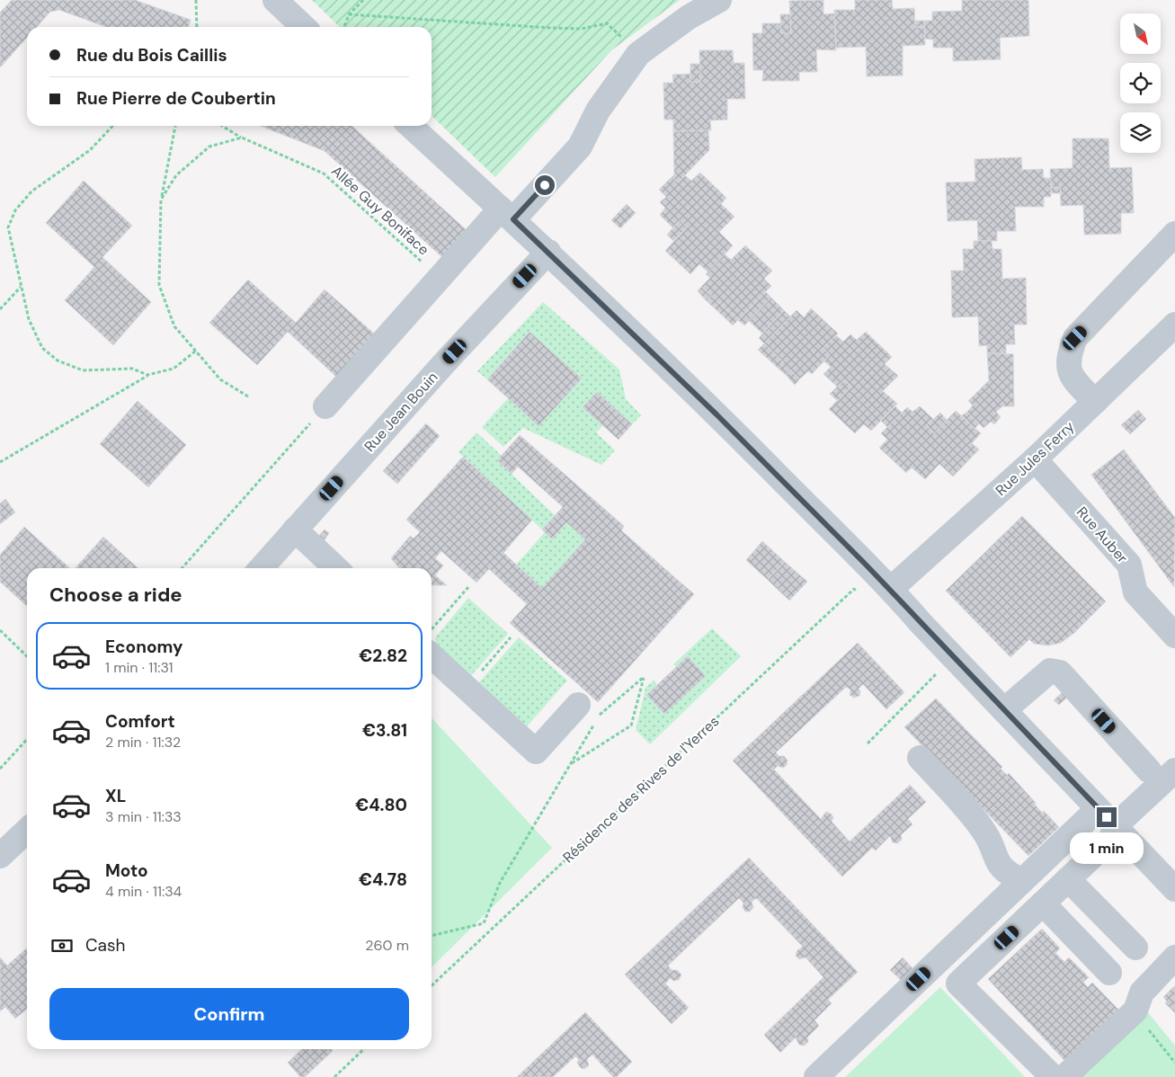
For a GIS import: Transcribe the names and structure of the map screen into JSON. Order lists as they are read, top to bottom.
{
  "streets": {
    "street": ["Rue Jean Bouin", "Rue Jules Ferry", "Rue Auber"],
    "path": ["Allée Guy Boniface", "Résidence des Rives de l'Yerres"]
  },
  "crossings": [
    ["Rue Jules Ferry", "Rue Auber"]
  ],
  "north": "bottom right",
  "page": {
    "banner": ["Rue du Bois Caillis", "Rue Pierre de Coubertin"],
    "heading": "Choose a ride",
    "list": [
      {
        "name": "Economy",
        "note": "1 min · 11:31",
        "value": "€2.82"
      },
      {
        "name": "Comfort",
        "note": "2 min · 11:32",
        "value": "€3.81"
      },
      {
        "name": "XL",
        "note": "3 min · 11:33",
        "value": "€4.80"
      },
      {
        "name": "Moto",
        "note": "4 min · 11:34",
        "value": "€4.78"
      }
    ],
    "bubble": "1 min",
    "pay": ["Cash", "260 m"],
    "buttons": "Confirm"
  }
}
